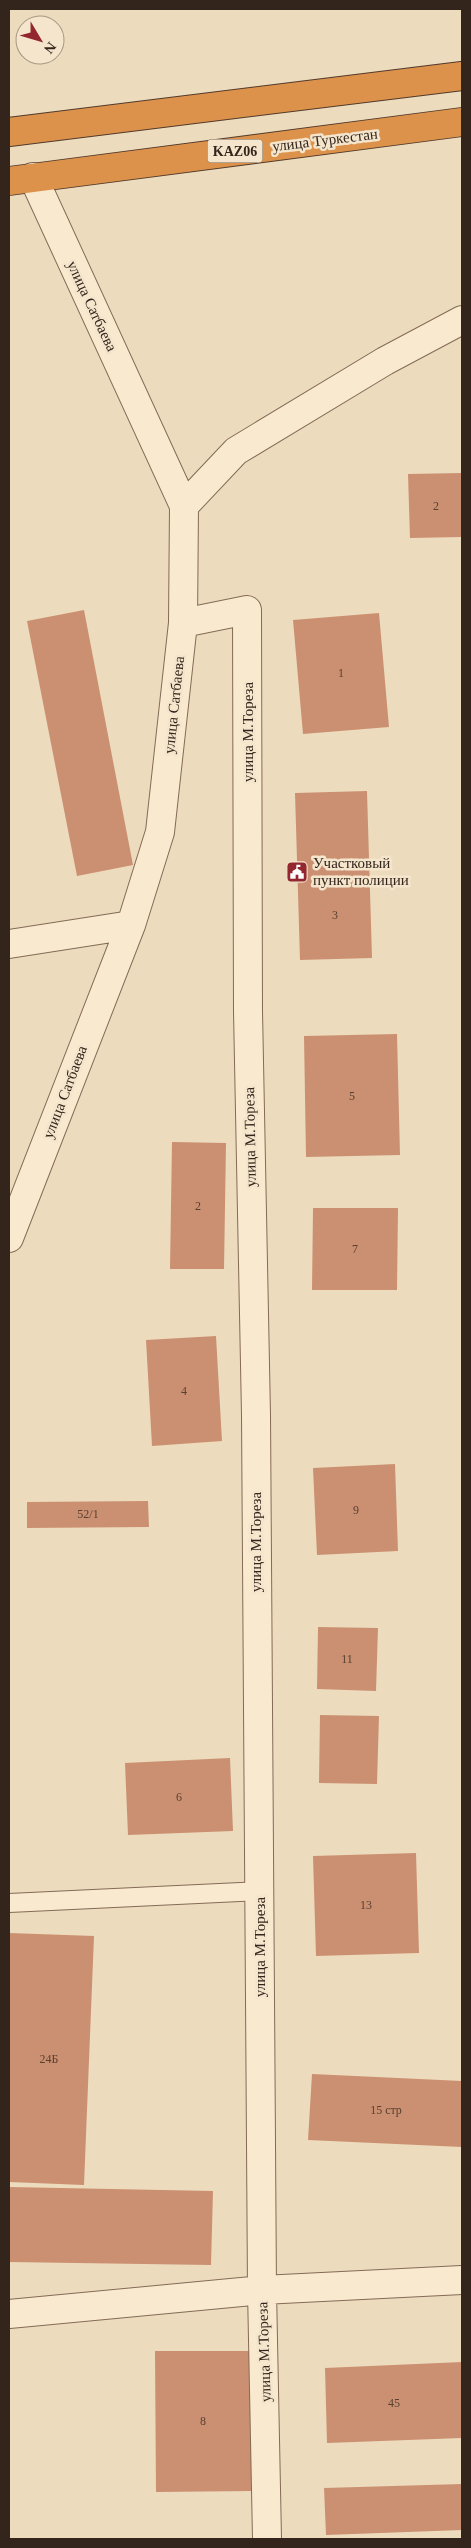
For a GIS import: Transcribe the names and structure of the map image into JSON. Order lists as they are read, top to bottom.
{
  "streets": {
    "highway": ["улица Туркестан", "KАZ06"],
    "street": ["улица Сатбаева", "улица М.Тореза"]
  },
  "crossings": [
    ["улица Туркестан", "улица Сатбаева"],
    ["улица Сатбаева", "улица М.Тореза"]
  ],
  "places": {
    "public building": ["Участковый пункт полиции"]
  },
  "house_numbers": [
    "2",
    "1",
    "3",
    "5",
    "2",
    "7",
    "4",
    "9",
    "52/1",
    "11",
    "6",
    "13",
    "24Б",
    "15 стр",
    "45",
    "8"
  ],
  "north": "bottom right"
}
